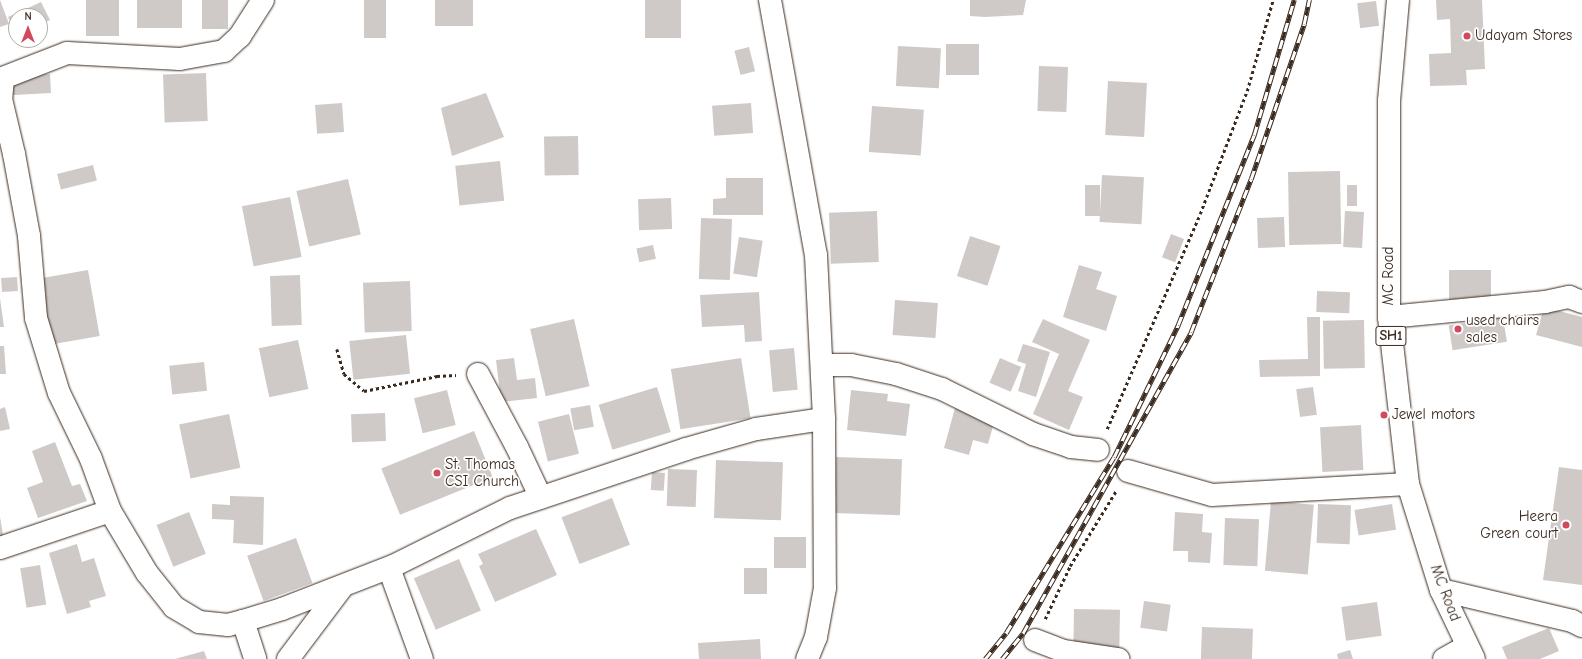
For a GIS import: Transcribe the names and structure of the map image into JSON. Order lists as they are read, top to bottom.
{
  "streets": {
    "street": ["MC Road", "SH1"]
  },
  "places": [
    "Udayam Stores",
    "used chairs sales",
    "Jewel motors",
    "St. Thomas CSI Church",
    "Heera Green court"
  ],
  "north": "top"
}
